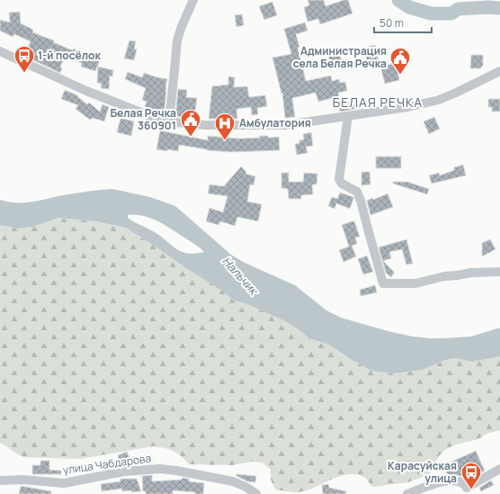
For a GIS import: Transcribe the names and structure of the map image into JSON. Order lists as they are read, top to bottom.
{
  "streets": {
    "street": ["улица Чабдарова"]
  },
  "districts": ["БЕЛАЯ РЕЧКА"],
  "water": ["Нальчик"],
  "places": {
    "bus stop": ["1-й посёлок", "Карасуйская улица"],
    "public building": ["Администрация села Белая Речка", "Белая Речка 360901"],
    "hospital": ["Амбулатория"]
  },
  "scale_bar": "50 m"
}
